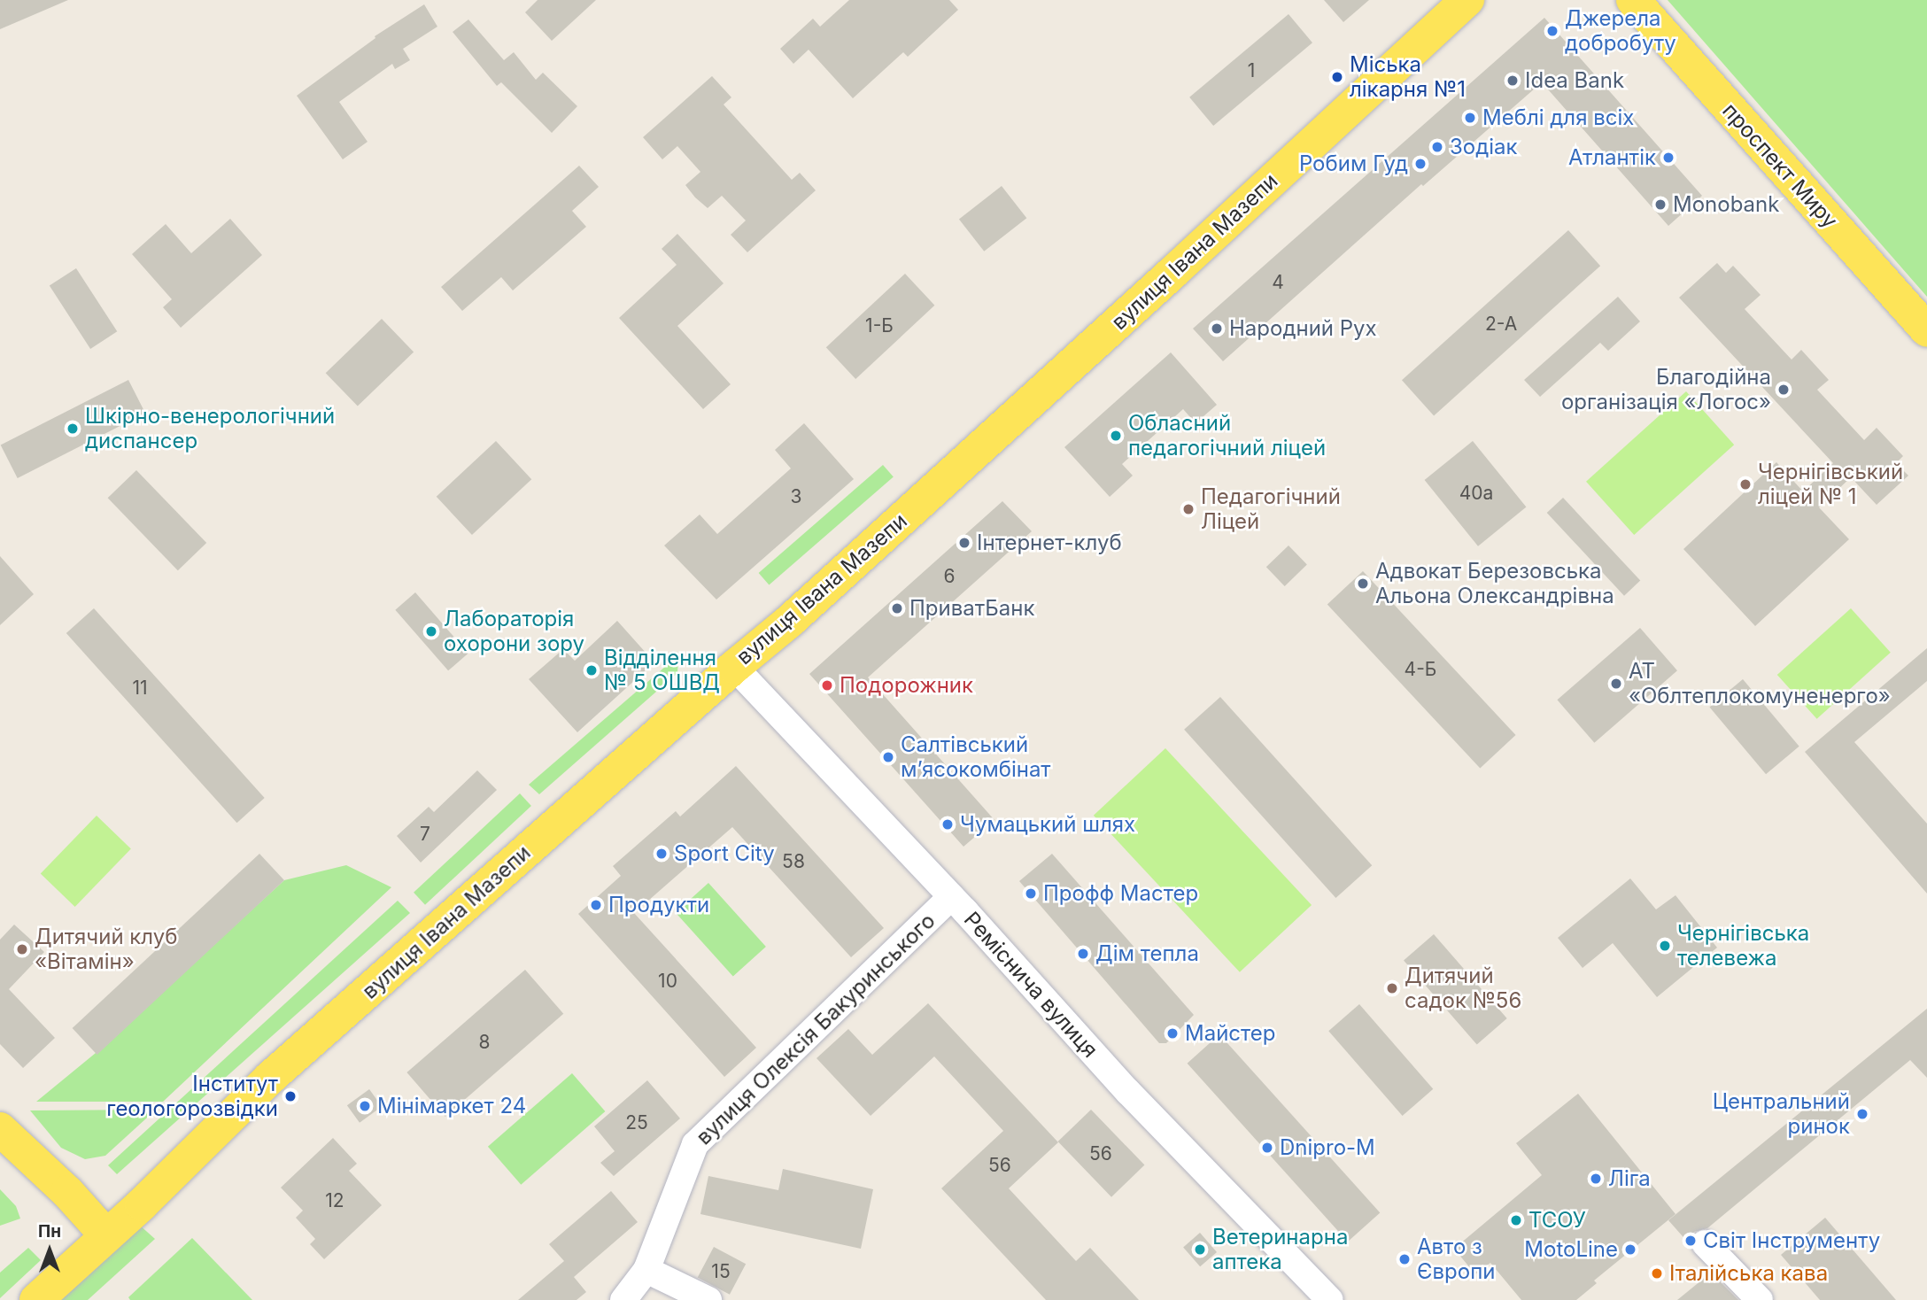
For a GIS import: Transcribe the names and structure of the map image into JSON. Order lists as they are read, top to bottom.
{
  "streets": {
    "main road": ["проспект Миру", "вулиця Івана Мазепи"],
    "street": ["Реміснича вулиця", "вулиця Олексія Бакуринського"]
  },
  "crossings": [
    ["вулиця Івана Мазепи", "Реміснича вулиця"],
    ["Реміснича вулиця", "вулиця Олексія Бакуринського"]
  ],
  "places": [
    "Джерела добробуту",
    "Міська лікарня №1",
    "Idea Bank",
    "Меблі для всіх",
    "Зодіак",
    "Атлантік",
    "Робим Гуд",
    "Monobank",
    "Народний Рух",
    "Благодійна організація «Логос»",
    "Шкірно-венерологічний диспансер",
    "Обласний педагогічний ліцей",
    "Чернігівський ліцей № 1",
    "Педагогічний Ліцей",
    "Інтернет-клуб",
    "Адвокат Березовська Альона Олександрівна",
    "ПриватБанк",
    "Лабораторія охорони зору",
    "Відділення № 5 ОШВД",
    "АТ «Облтеплокомуненерго»",
    "Подорожник",
    "Салтівський мʼясокомбінат",
    "Чумацький шлях",
    "Sport City",
    "Профф Мастер",
    "Продукти",
    "Чернігівська телевежа",
    "Дитячий клуб «Вітамін»",
    "Дім тепла",
    "Дитячий садок №56",
    "Майстер",
    "Інститут геологорозвідки",
    "Мінімаркет 24",
    "Центральний ринок",
    "Dnipro-M",
    "Ліга",
    "ТСОУ",
    "Світ Інструменту",
    "Ветеринарна аптека",
    "MotoLine",
    "Авто з Європи",
    "Італійська кава"
  ],
  "house_numbers": [
    "1",
    "4",
    "2-А",
    "1-Б",
    "40а",
    "3",
    "6",
    "4-Б",
    "11",
    "7",
    "58",
    "10",
    "8",
    "25",
    "56",
    "56",
    "12",
    "15"
  ],
  "north": "top"
}
